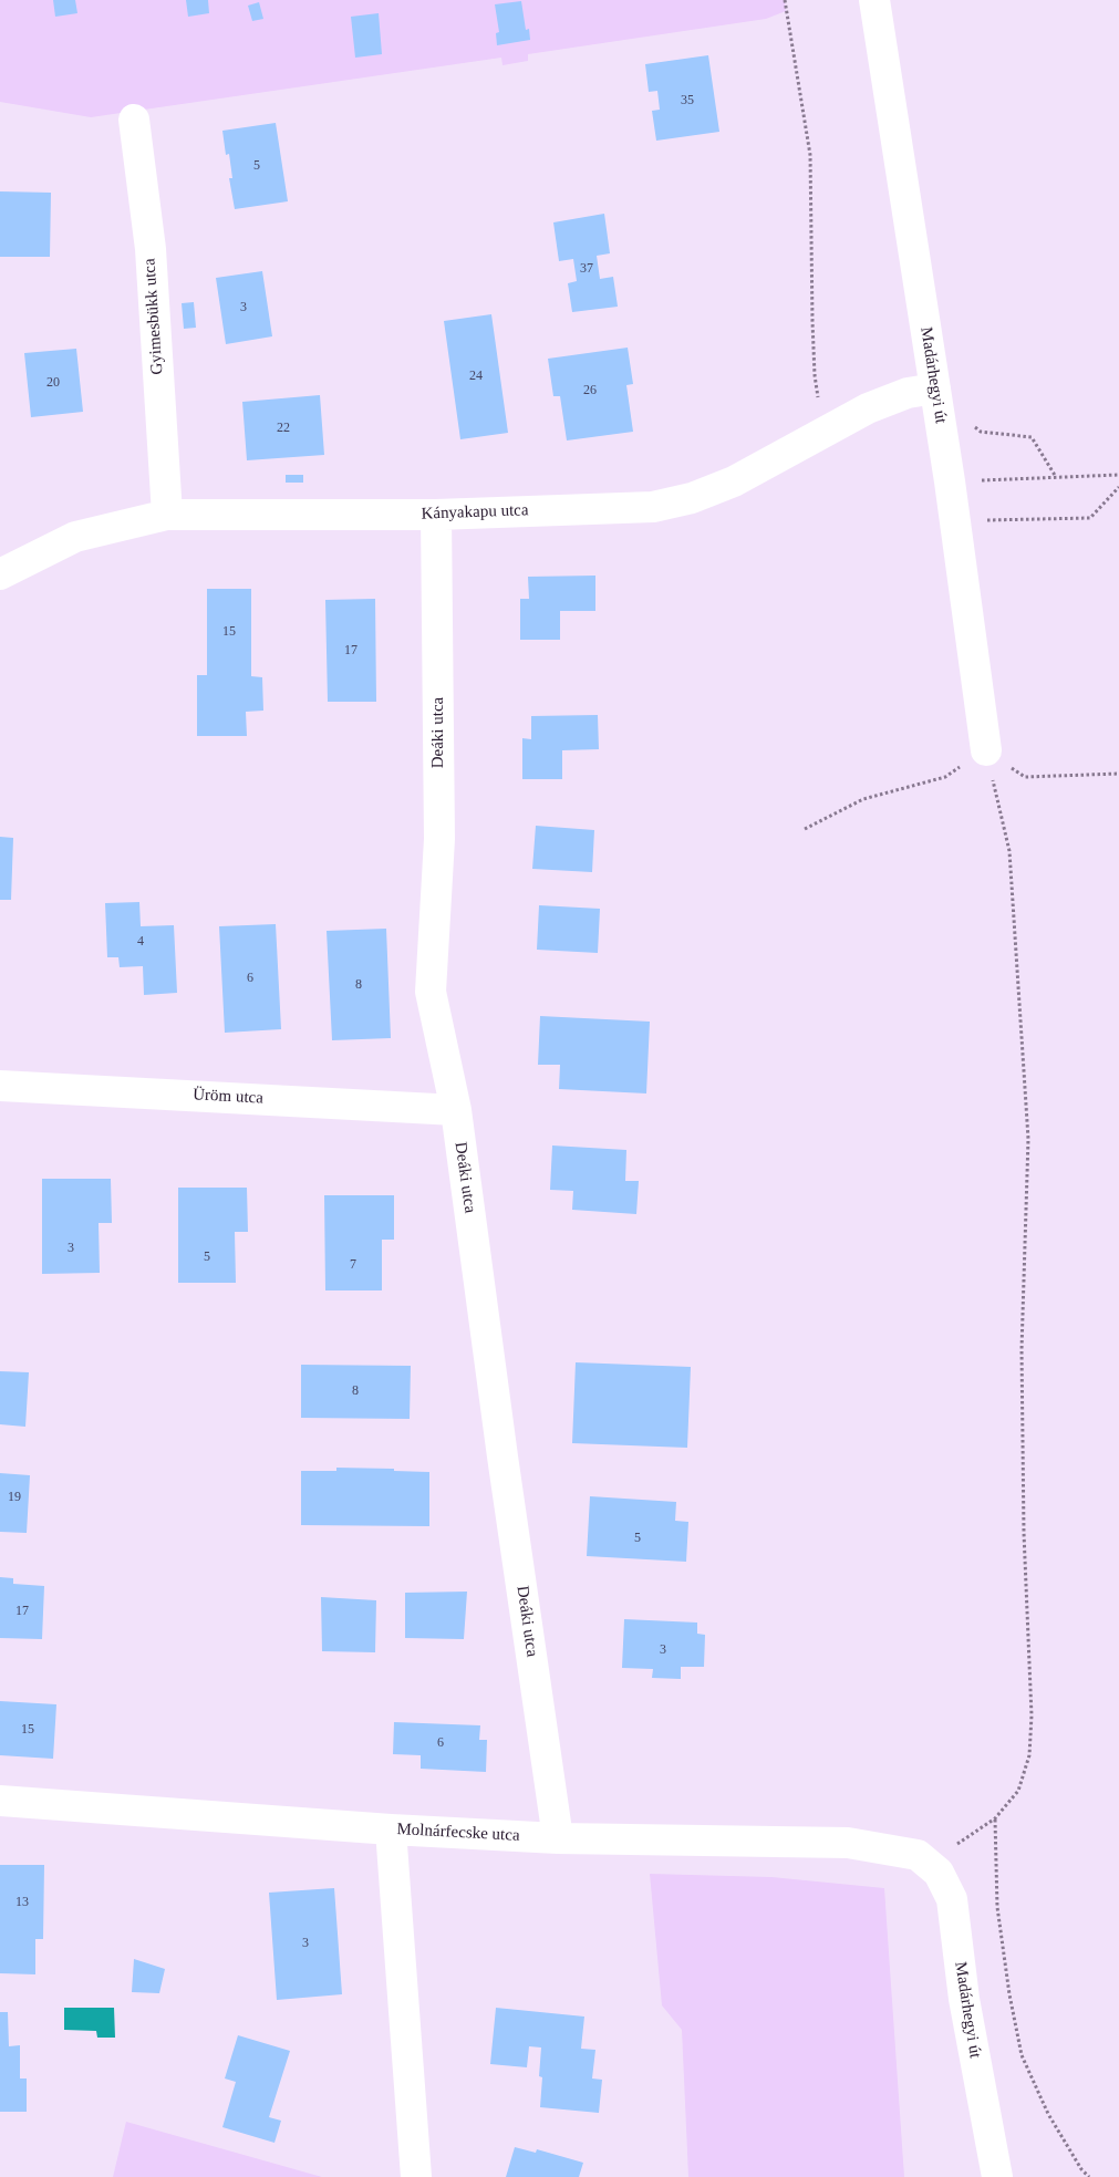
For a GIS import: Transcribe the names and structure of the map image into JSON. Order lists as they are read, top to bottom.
{
  "streets": {
    "street": [
      "Gyimesbükk utca",
      "Madárhegyi út",
      "Kányakapu utca",
      "Deáki utca",
      "Üröm utca",
      "Molnárfecske utca"
    ]
  },
  "crossings": [
    ["Gyimesbükk utca", "Kányakapu utca"],
    ["Madárhegyi út", "Kányakapu utca"],
    ["Madárhegyi út", "Molnárfecske utca"],
    ["Kányakapu utca", "Deáki utca"],
    ["Deáki utca", "Üröm utca"],
    ["Deáki utca", "Molnárfecske utca"]
  ],
  "house_numbers": [
    "35",
    "5",
    "37",
    "3",
    "24",
    "20",
    "26",
    "22",
    "15",
    "17",
    "4",
    "6",
    "8",
    "3",
    "5",
    "7",
    "8",
    "19",
    "5",
    "17",
    "3",
    "15",
    "6",
    "13",
    "3"
  ]
}
